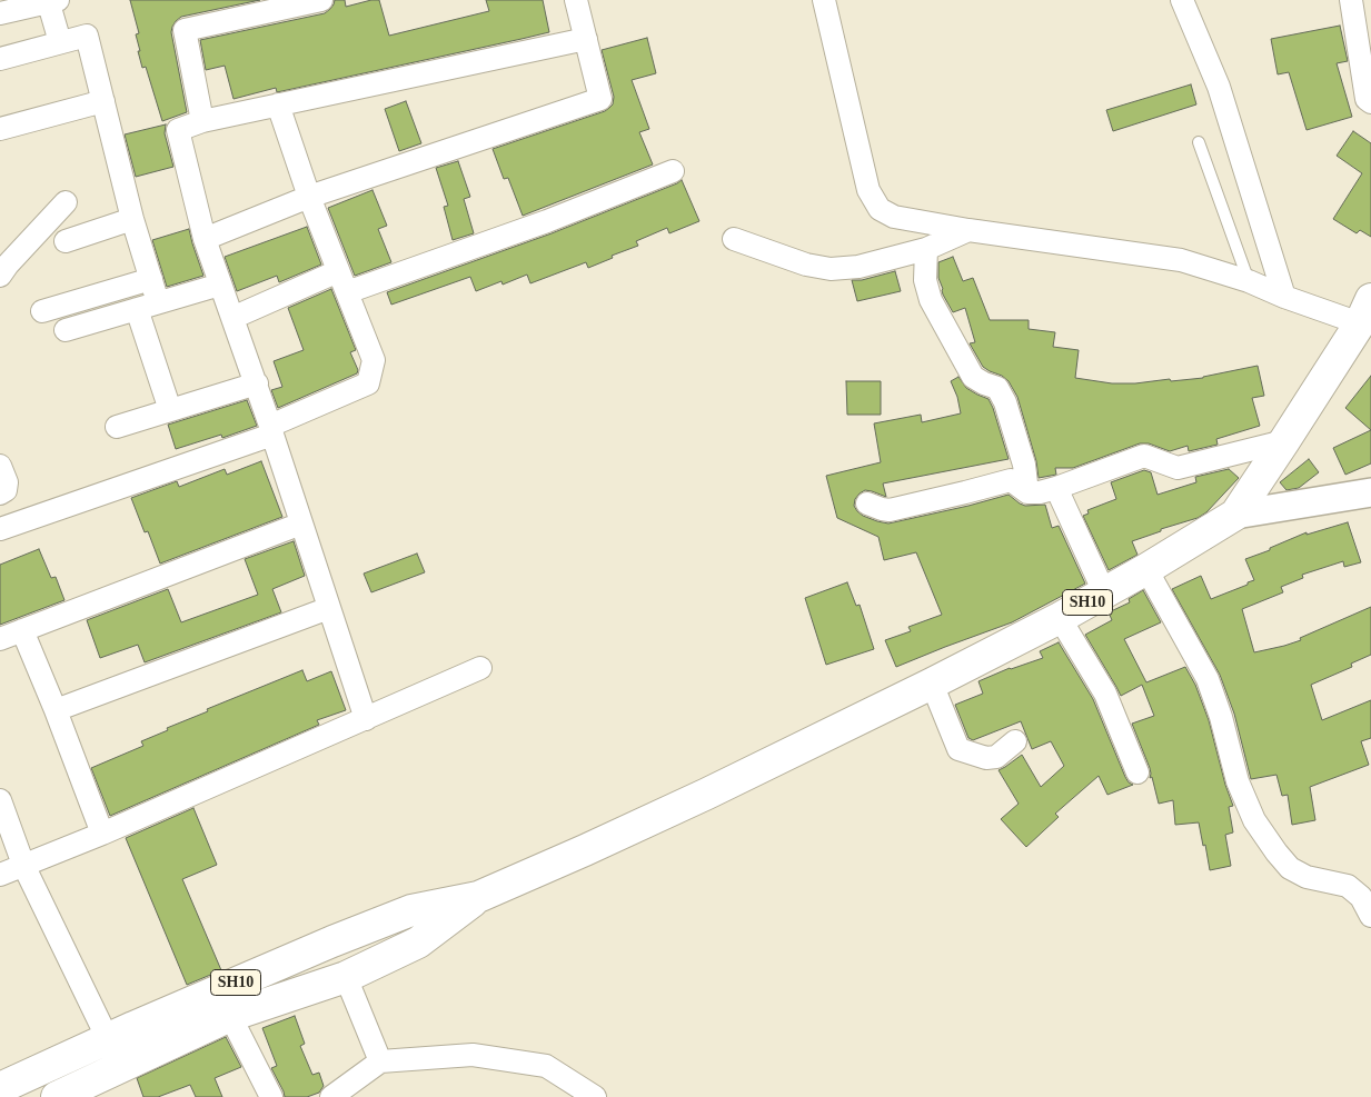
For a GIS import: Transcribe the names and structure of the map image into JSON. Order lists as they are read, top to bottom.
{
  "streets": {
    "main road": ["SH10"]
  }
}
